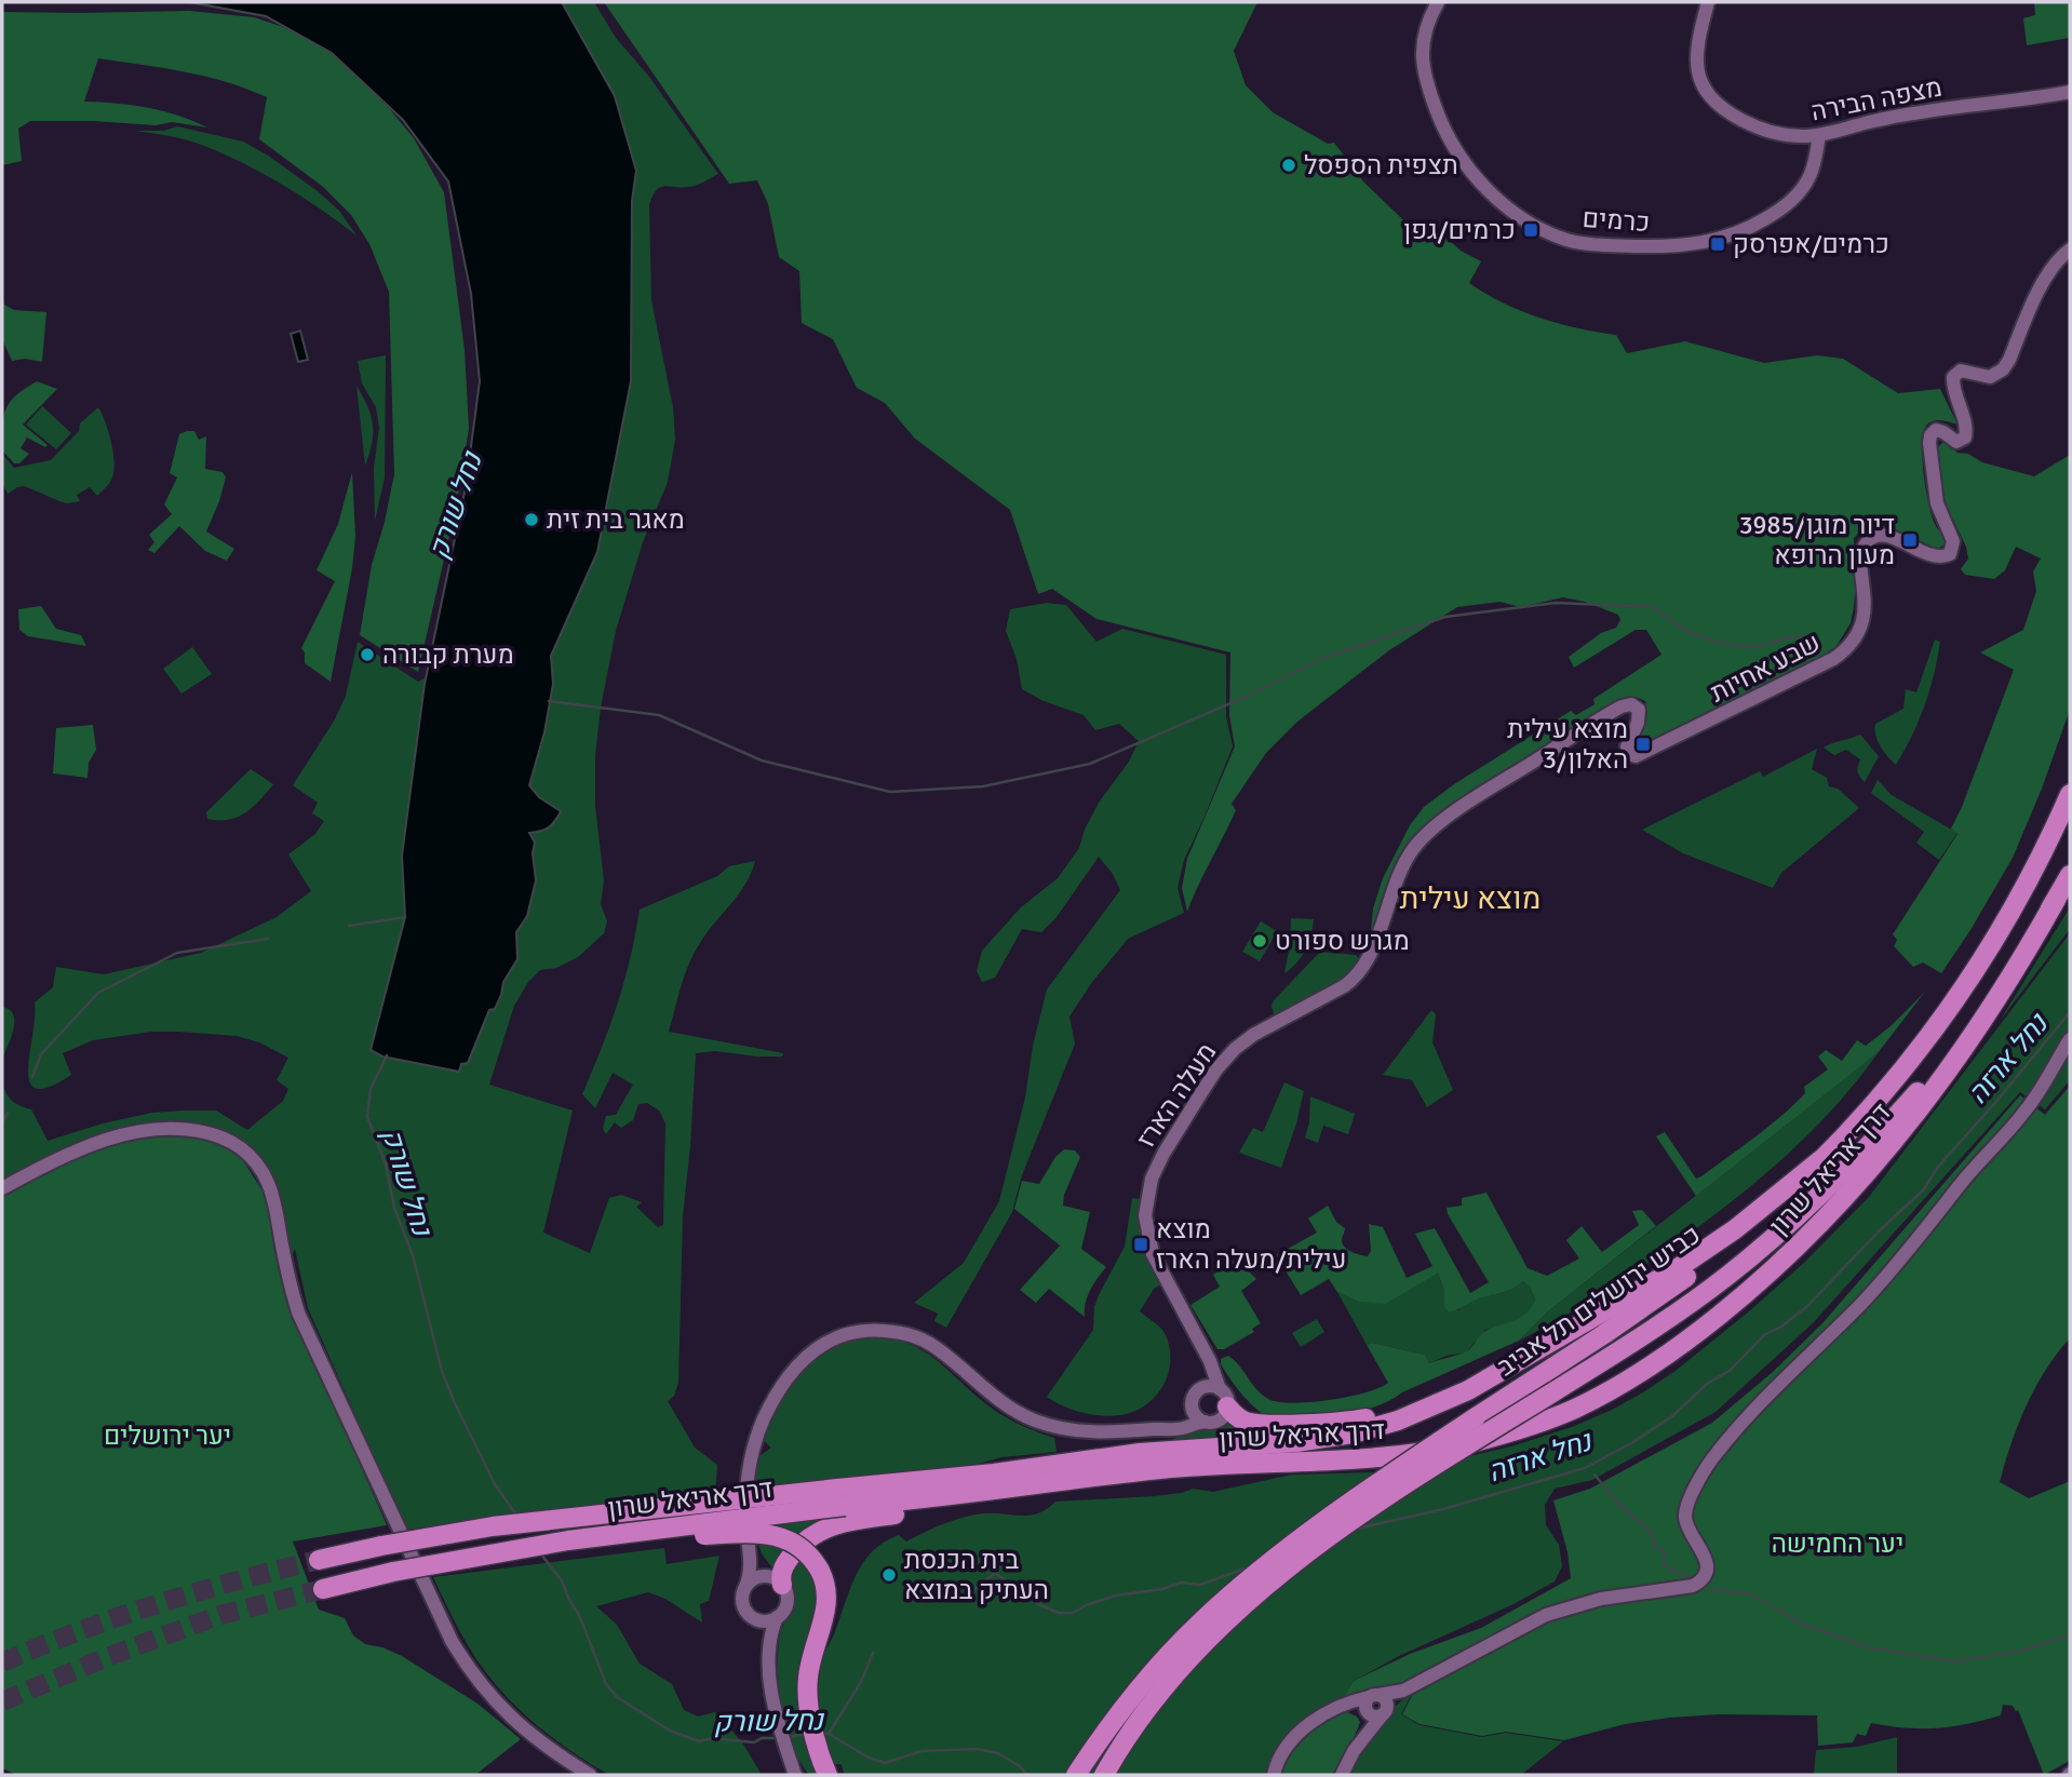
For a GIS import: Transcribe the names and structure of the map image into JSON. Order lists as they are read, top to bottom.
{
  "streets": {
    "highway": ["דרך אריאל שרון", "כביש ירושלים תל אביב"],
    "main road": [
      "מצפה הבירה",
      "כרמים",
      "שבע אחיות",
      "מעלה הארז"
    ]
  },
  "crossings": [
    ["מצפה הבירה", "כרמים"],
    ["שבע אחיות", "מעלה הארז"],
    ["דרך אריאל שרון", "כביש ירושלים תל אביב"]
  ],
  "districts": ["מוצא עילית"],
  "water": ["נחל שורק", "נחל ארזה"],
  "parks": ["יער ירושלים", "יער החמישה"],
  "places": {
    "other": [
      "תצפית הספסל",
      "מאגר בית זית",
      "מערת קבורה",
      "מגרש ספורט",
      "בית הכנסת העתיק במוצא"
    ],
    "transit": [
      "כרמים/גפן",
      "כרמים/אפרסק",
      "3985/דיור מוגן מעון הרופא",
      "מוצא עילית 3/האלון",
      "מוצא עילית/מעלה הארז"
    ]
  }
}
